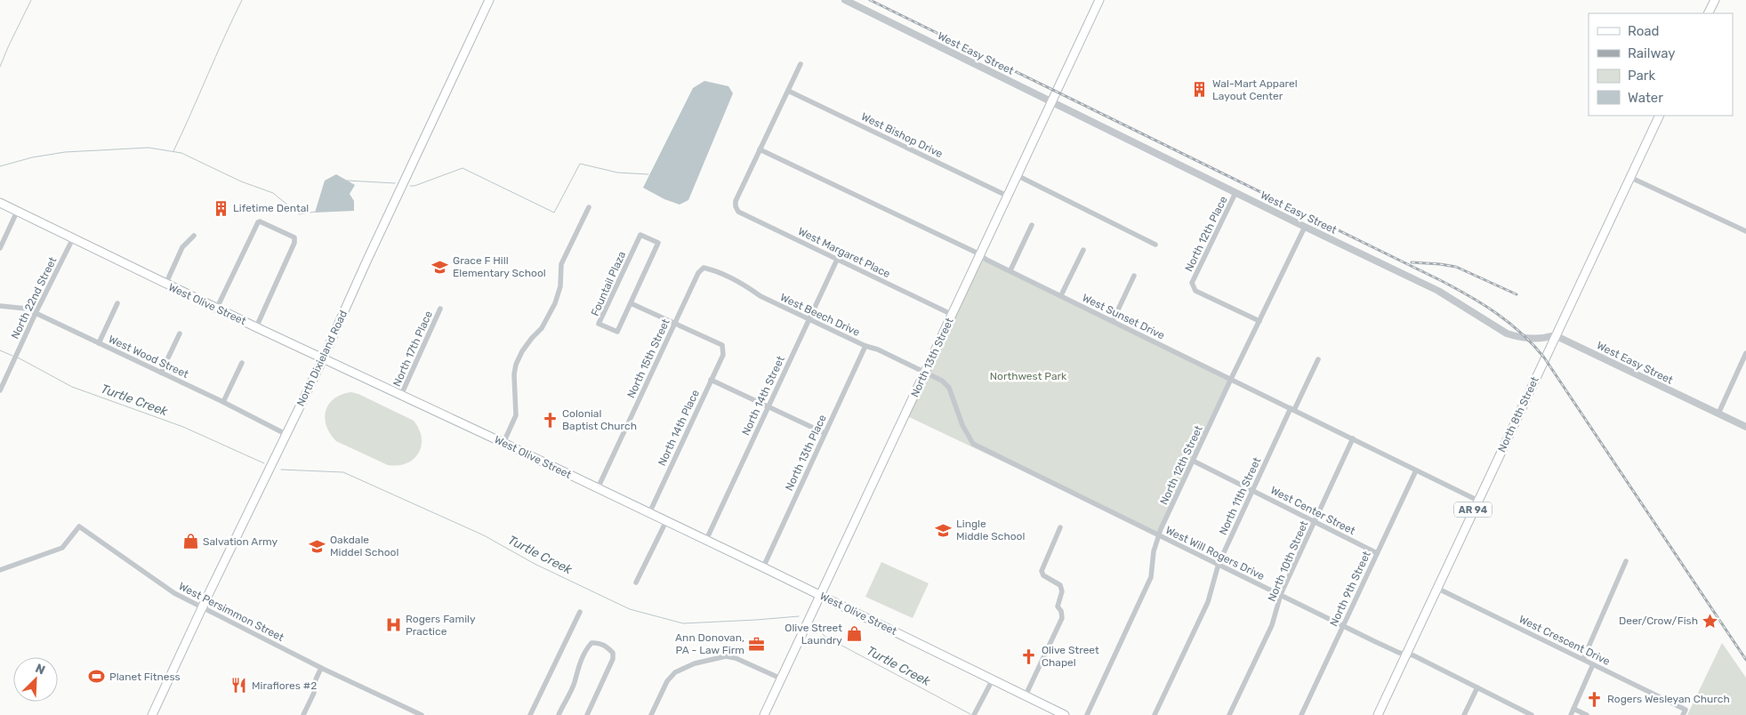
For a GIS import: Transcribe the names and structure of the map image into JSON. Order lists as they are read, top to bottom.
{
  "streets": {
    "main road": [
      "West Olive Street",
      "North 13th Street",
      "North Dixieland Road",
      "North 8th Street",
      "AR 94"
    ],
    "street": [
      "West Easy Street",
      "West Bishop Drive",
      "North 12th Place",
      "West Margaret Place",
      "Fountail Plaza",
      "North 22nd Street",
      "West Beech Drive",
      "West Sunset Drive",
      "North 17th Place",
      "West Wood Street",
      "North 15th Street",
      "North 14th Street",
      "North 14th Place",
      "North 13th Place",
      "North 12th Street",
      "North 11th Street",
      "West Center Street",
      "West Will Rogers Drive",
      "North 10th Street",
      "North 9th Street",
      "West Persimmon Street",
      "West Crescent Drive"
    ]
  },
  "crossings": [
    ["West Easy Street", "North 12th Place"],
    ["West Easy Street", "North 13th Street"],
    ["West Easy Street", "North 8th Street"],
    ["West Easy Street", "North 12th Street"],
    ["West Bishop Drive", "North 13th Street"],
    ["North 12th Place", "North 12th Street"],
    ["West Margaret Place", "West Sunset Drive"],
    ["West Margaret Place", "North 13th Street"],
    ["West Margaret Place", "North 14th Street"],
    ["North 22nd Street", "West Olive Street"],
    ["North 22nd Street", "West Wood Street"],
    ["West Olive Street", "North 17th Place"],
    ["West Olive Street", "North 13th Street"],
    ["West Olive Street", "North Dixieland Road"],
    ["West Olive Street", "North 15th Street"],
    ["West Olive Street", "North 14th Street"],
    ["West Olive Street", "North 14th Place"],
    ["West Olive Street", "North 13th Place"],
    ["West Beech Drive", "North 13th Street"],
    ["West Beech Drive", "North 15th Street"],
    ["West Beech Drive", "North 14th Street"],
    ["West Beech Drive", "North 13th Place"],
    ["West Beech Drive", "West Will Rogers Drive"],
    ["West Sunset Drive", "North 13th Street"],
    ["West Sunset Drive", "North 8th Street"],
    ["West Sunset Drive", "North 12th Street"],
    ["West Sunset Drive", "North 11th Street"],
    ["West Sunset Drive", "North 10th Street"],
    ["West Sunset Drive", "North 9th Street"],
    ["West Wood Street", "North Dixieland Road"],
    ["North 13th Street", "West Will Rogers Drive"],
    ["North Dixieland Road", "West Persimmon Street"],
    ["North 15th Street", "North 14th Place"],
    ["North 8th Street", "West Will Rogers Drive"],
    ["North 8th Street", "West Crescent Drive"],
    ["North 12th Street", "West Center Street"],
    ["North 12th Street", "West Will Rogers Drive"],
    ["North 11th Street", "West Center Street"],
    ["North 11th Street", "West Will Rogers Drive"],
    ["West Center Street", "North 10th Street"],
    ["West Center Street", "North 9th Street"],
    ["West Will Rogers Drive", "North 10th Street"],
    ["West Will Rogers Drive", "North 9th Street"]
  ],
  "water": ["Turtle Creek"],
  "parks": ["Northwest Park"],
  "places": {
    "building": ["Wal-Mart Apparel Layout Center", "Lifetime Dental"],
    "school or university": ["Grace F Hill Elementary School", "Lingle Middle School", "Oakdale Middel School"],
    "church": ["Colonial Baptist Church", "Olive Street Chapel", "Rogers Wesleyan Church"],
    "shop": ["Salvation Army", "Olive Street Laundry"],
    "place": ["Deer/Crow/Fish"],
    "hospital": ["Rogers Family Practice"],
    "office": ["Ann Donovan, PA - Law Firm"],
    "sports": ["Planet Fitness"],
    "restaurant": ["Miraflores #2"]
  },
  "legend": [
    "Road",
    "Railway",
    "Park",
    "Water"
  ],
  "north": "top right"
}
